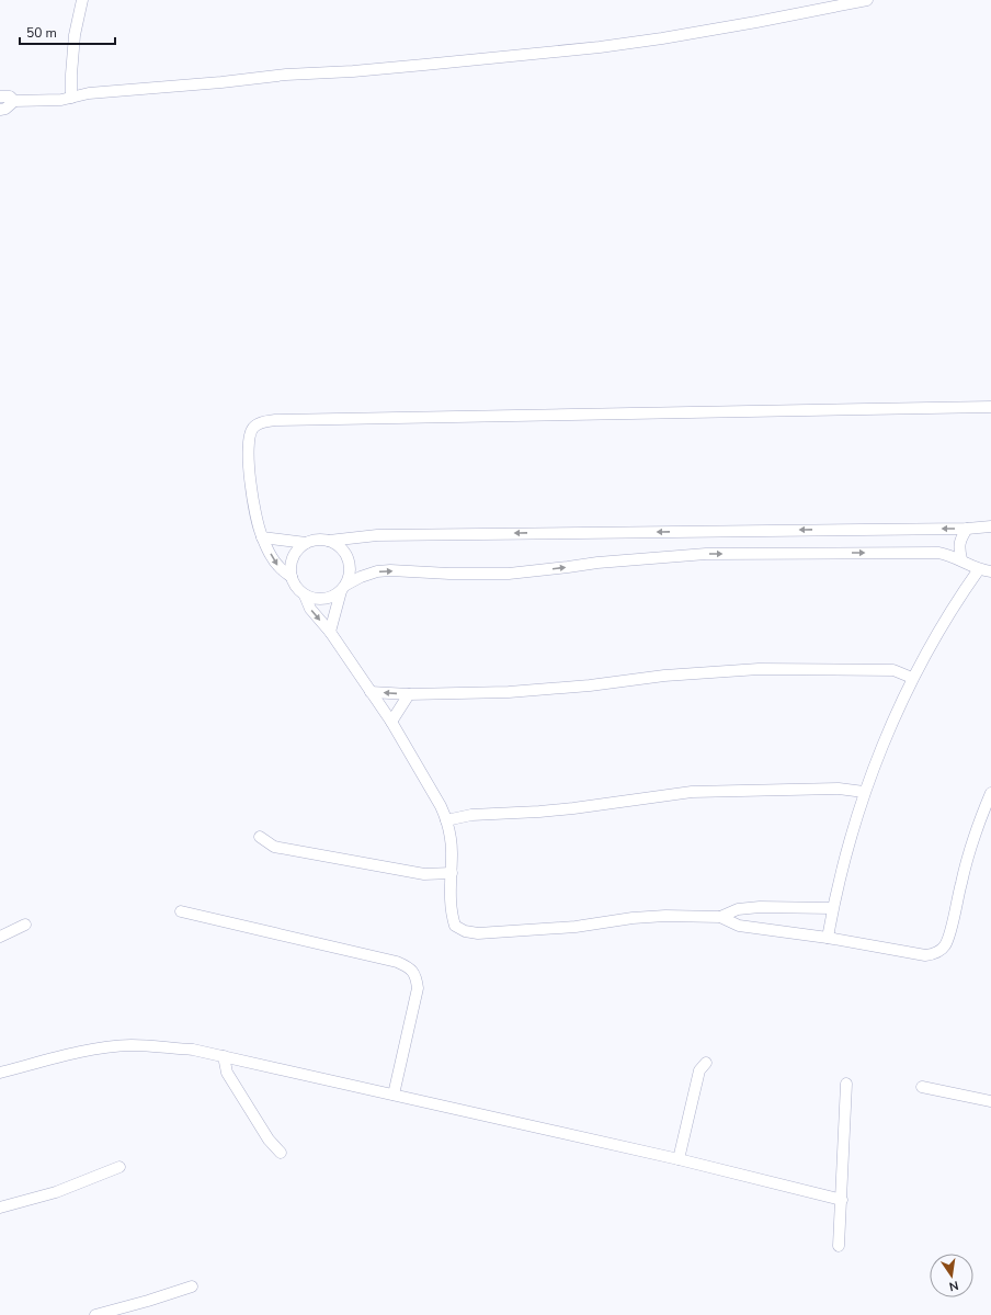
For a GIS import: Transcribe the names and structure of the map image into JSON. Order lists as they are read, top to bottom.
{
  "scale_bar": "50 m",
  "north": "bottom"
}
